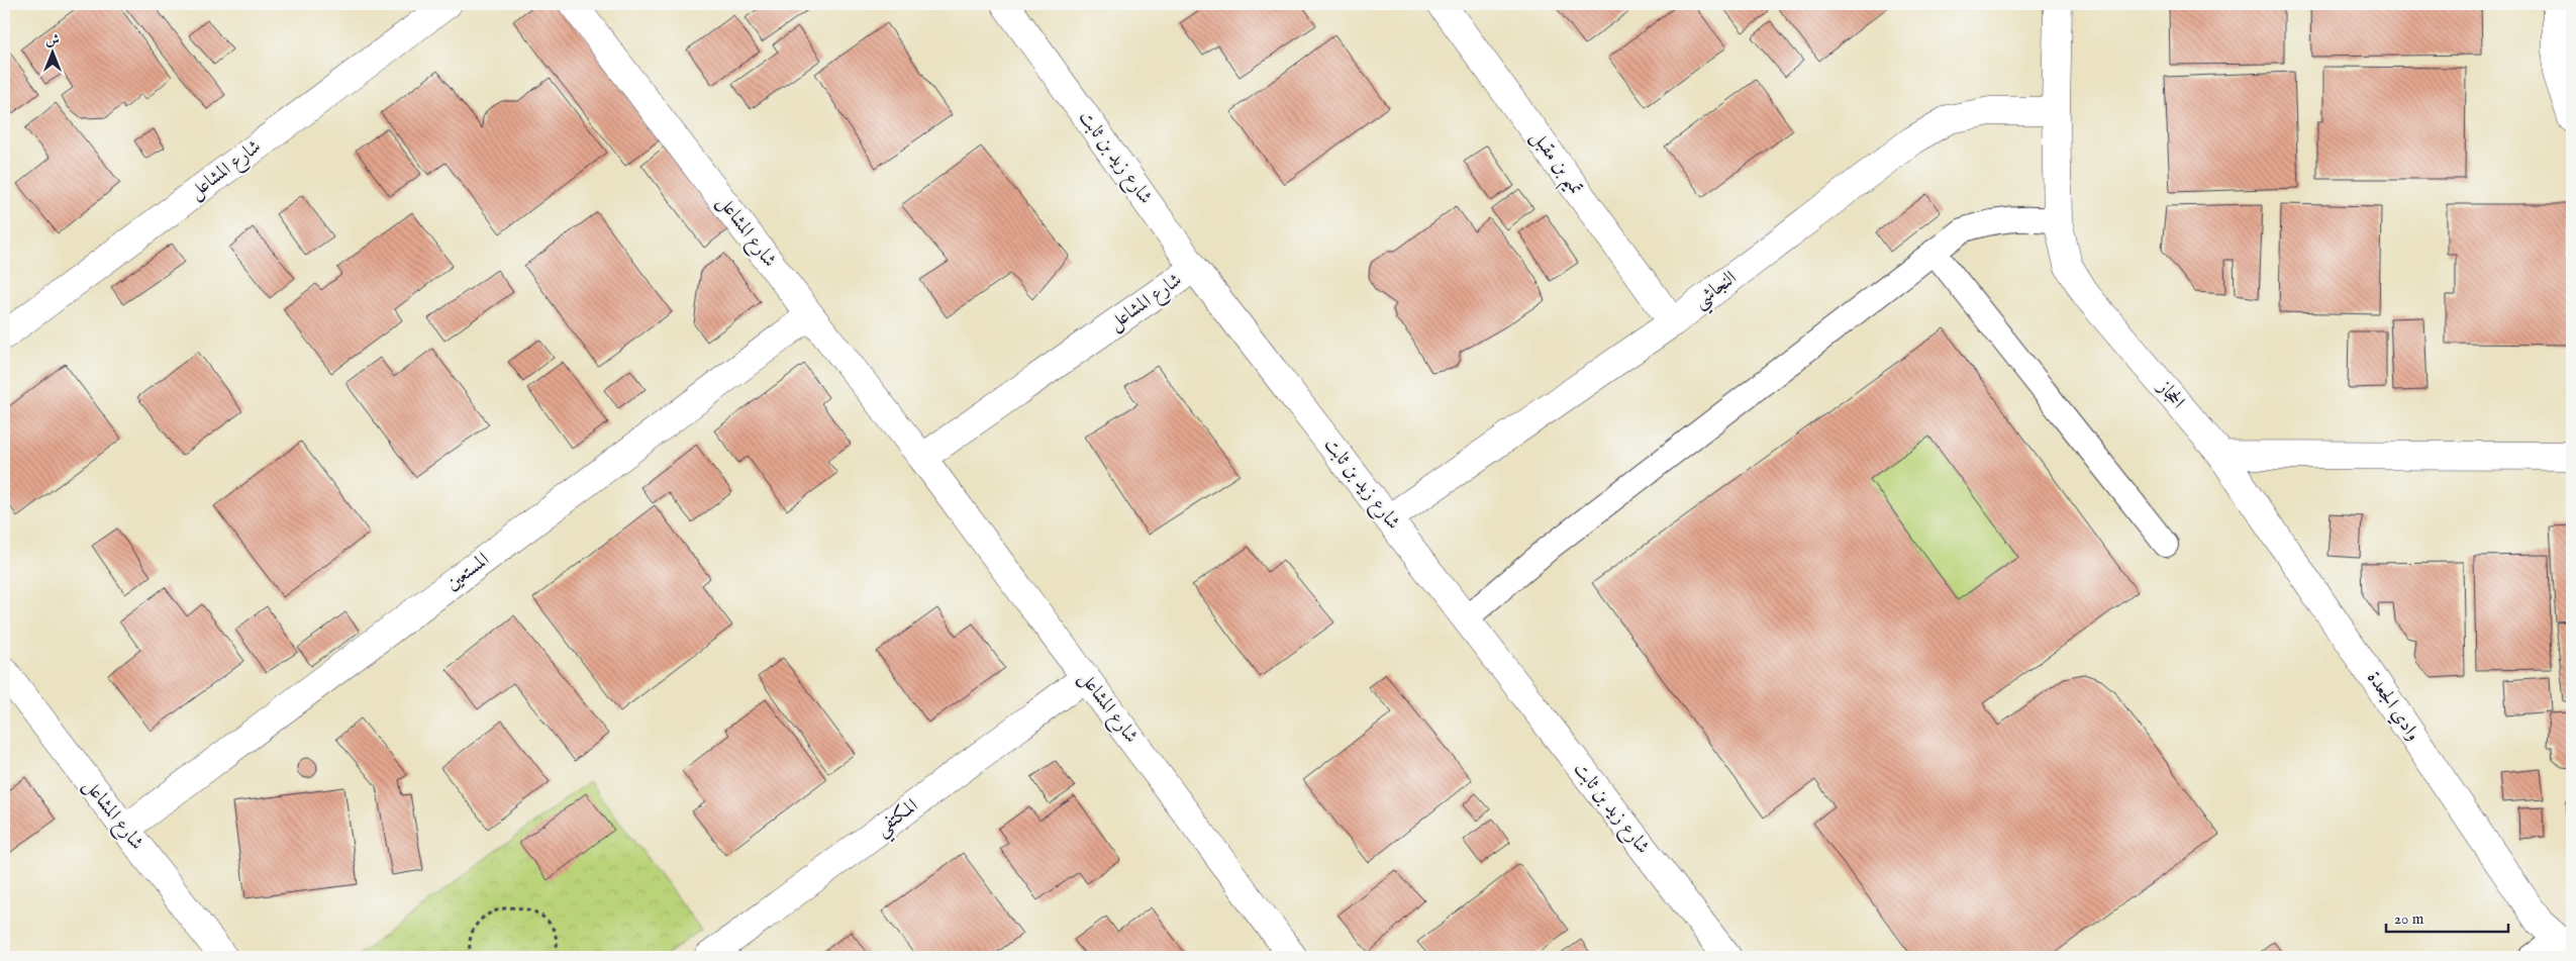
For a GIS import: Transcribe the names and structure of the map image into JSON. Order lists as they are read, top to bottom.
{
  "streets": {
    "street": [
      "شارع زيد بن ثابت",
      "تميم بن مقبل",
      "شارع المشاعل",
      "النجاشي",
      "الحجاز",
      "المستعين",
      "وادي الجعدة",
      "المكتفي"
    ]
  },
  "crossings": [
    ["شارع زيد بن ثابت", "شارع المشاعل"],
    ["شارع زيد بن ثابت", "النجاشي"],
    ["تميم بن مقبل", "النجاشي"],
    ["شارع المشاعل", "المستعين"],
    ["شارع المشاعل", "المكتفي"],
    ["النجاشي", "الحجاز"],
    ["الحجاز", "وادي الجعدة"]
  ],
  "scale_bar": "20 m",
  "north": "top"
}
